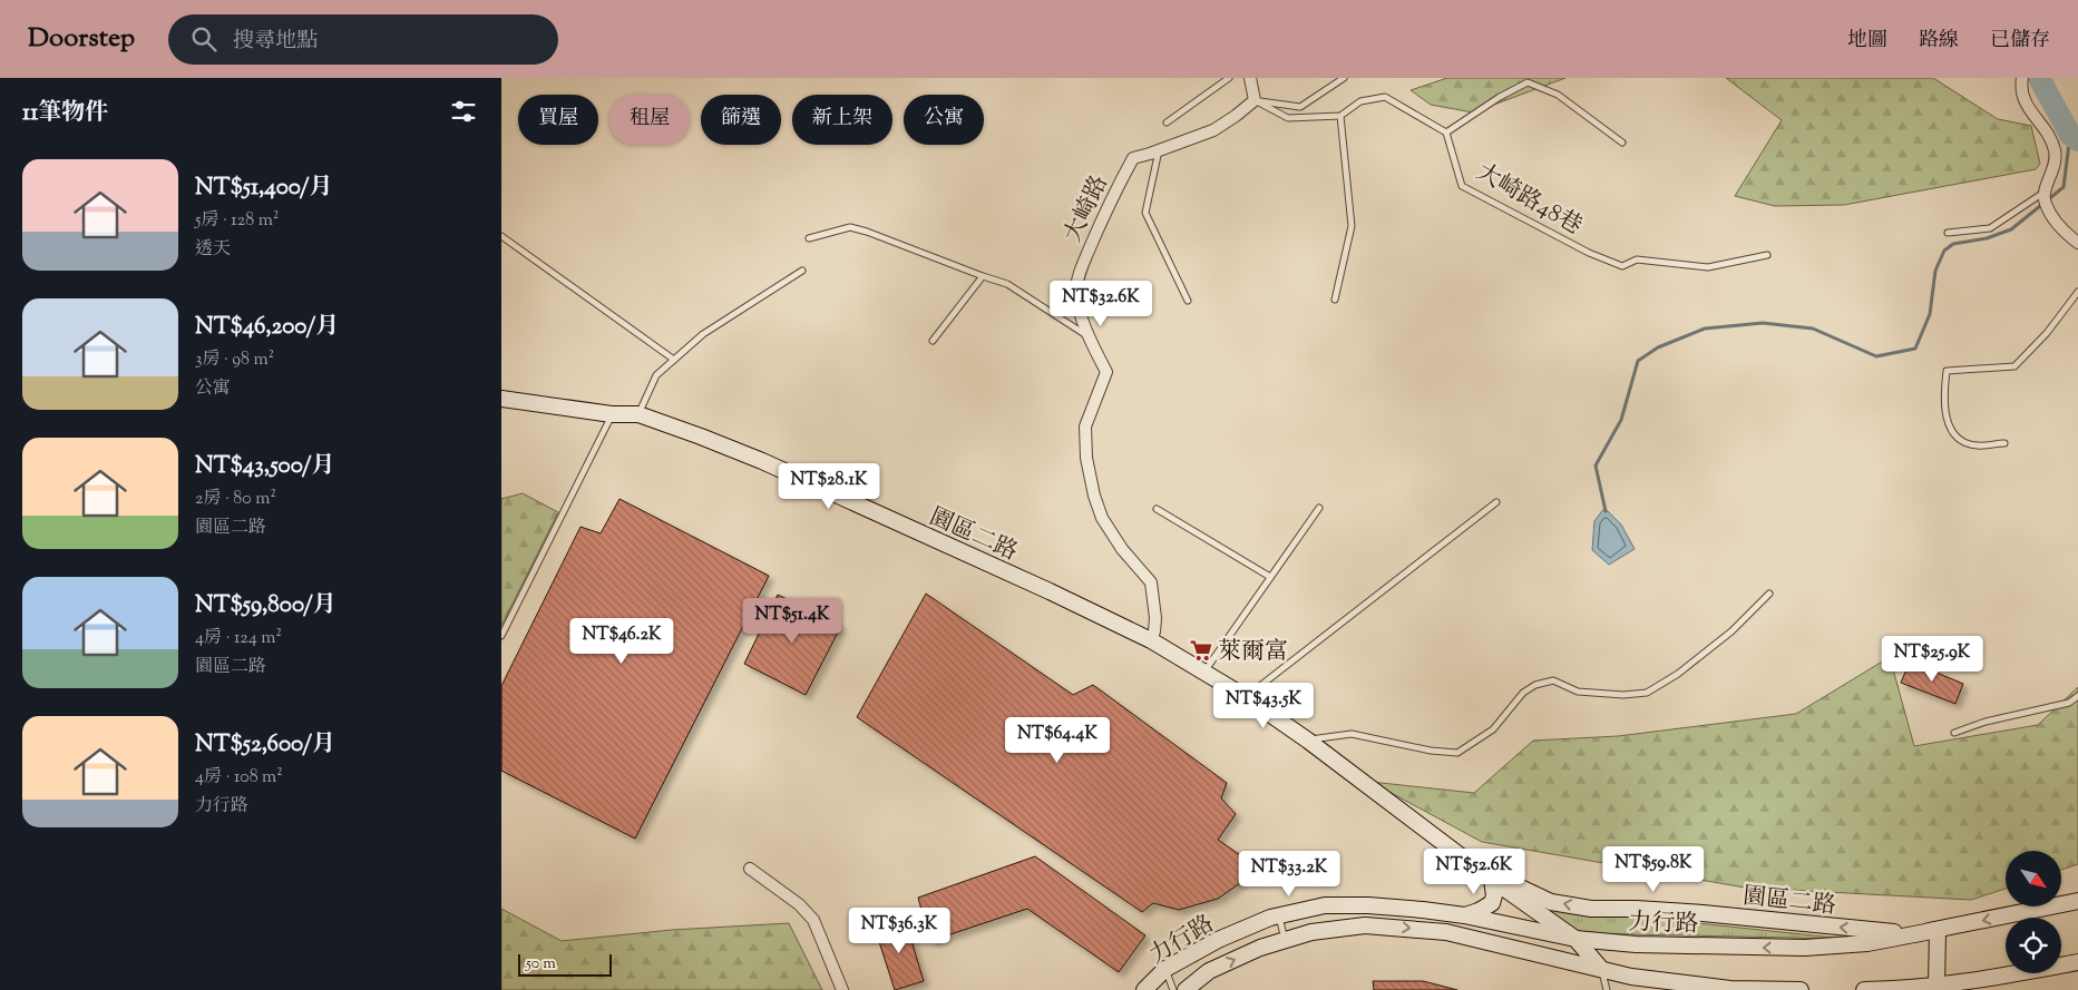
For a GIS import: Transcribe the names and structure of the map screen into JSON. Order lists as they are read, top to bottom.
{
  "streets": {
    "street": ["大崎路", "園區二路", "力行路"],
    "lane": ["大崎路48巷"]
  },
  "crossings": [
    ["大崎路", "園區二路"],
    ["園區二路", "力行路"]
  ],
  "one_way": ["園區二路"],
  "places": {
    "supermarket": ["萊爾富"]
  },
  "scale_bar": "50 m",
  "north": "bottom right",
  "page": {
    "header": "Doorstep",
    "search": "搜尋地點",
    "nav": ["地圖", "路線", "已儲存"],
    "heading": "11筆物件",
    "chip": [
      "買屋",
      "租屋",
      "篩選",
      "新上架",
      "公寓"
    ],
    "list": [
      {
        "name": "NT$51,400/月",
        "note": "5房 · 128 m² · 透天"
      },
      {
        "name": "NT$46,200/月",
        "note": "3房 · 98 m² · 公寓"
      },
      {
        "name": "NT$43,500/月",
        "note": "2房 · 80 m² · 園區二路"
      },
      {
        "name": "NT$59,800/月",
        "note": "4房 · 124 m² · 園區二路"
      },
      {
        "name": "NT$52,600/月",
        "note": "4房 · 108 m² · 力行路"
      }
    ],
    "price": [
      "NT$32.6K",
      "NT$28.1K",
      "NT$51.4K",
      "NT$46.2K",
      "NT$25.9K",
      "NT$43.5K",
      "NT$64.4K",
      "NT$59.8K",
      "NT$52.6K",
      "NT$33.2K",
      "NT$36.3K"
    ],
    "scale": "50 m"
  }
}
